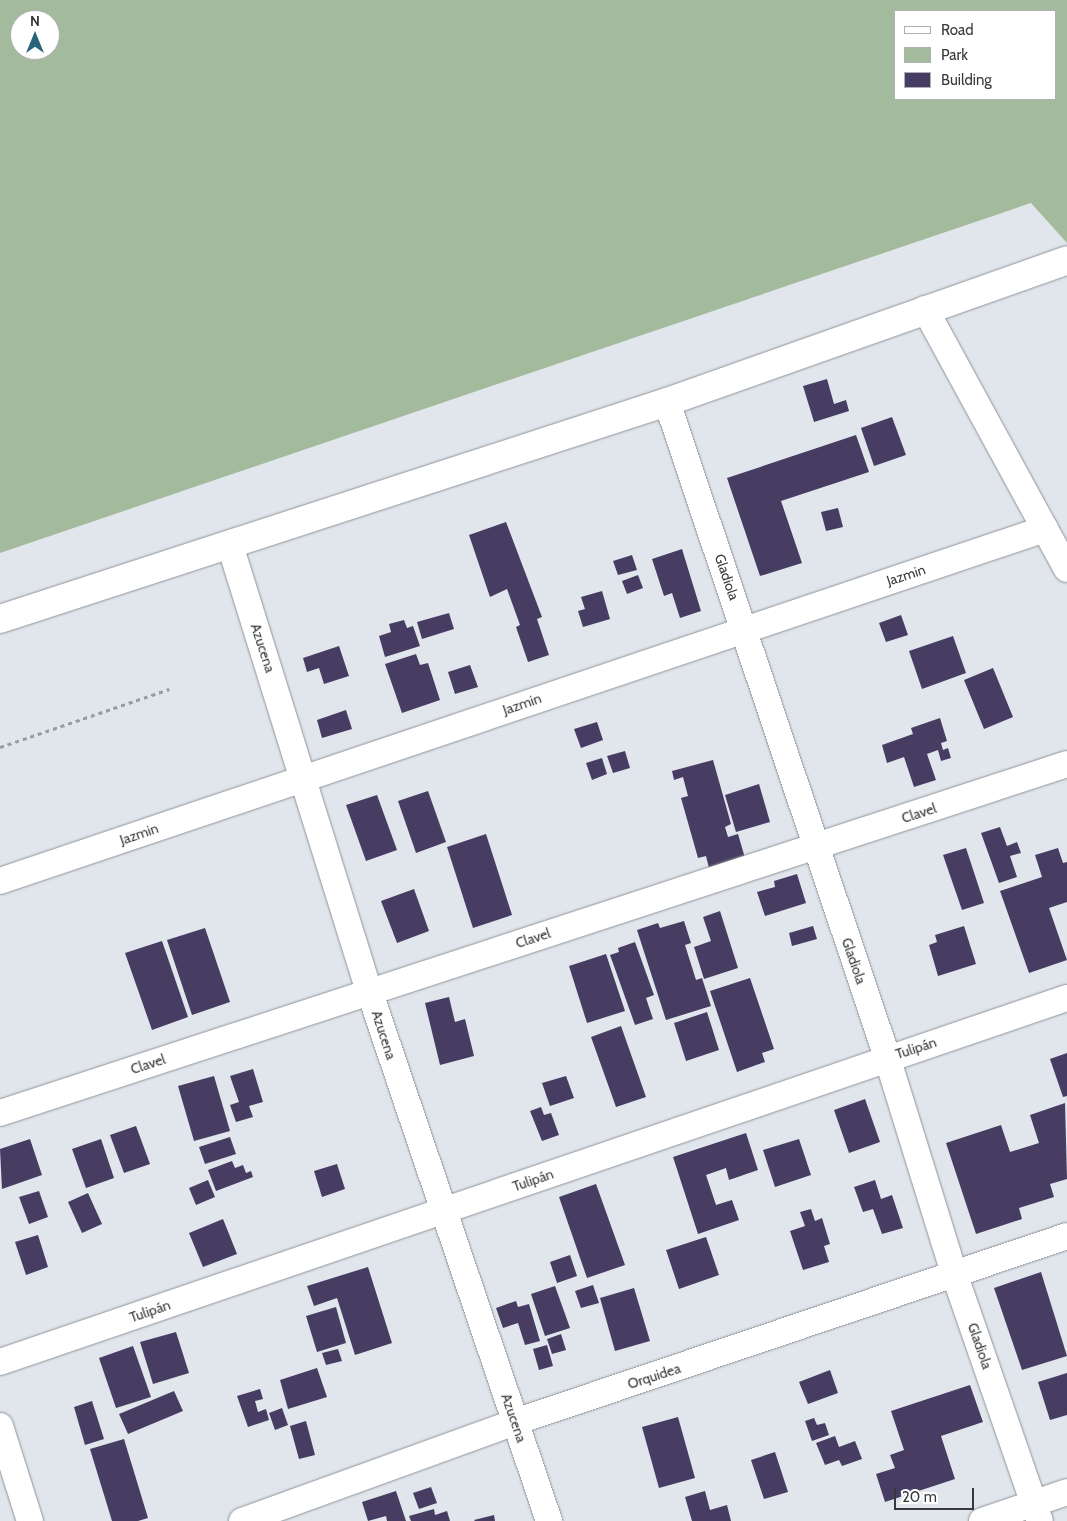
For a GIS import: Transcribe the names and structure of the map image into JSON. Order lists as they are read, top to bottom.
{
  "streets": {
    "street": [
      "Jazmin",
      "Gladiola",
      "Azucena",
      "Clavel",
      "Tulipán",
      "Orquidea"
    ]
  },
  "crossings": [
    ["Jazmin", "Gladiola"],
    ["Jazmin", "Azucena"],
    ["Gladiola", "Clavel"],
    ["Gladiola", "Tulipán"],
    ["Gladiola", "Orquidea"],
    ["Azucena", "Clavel"],
    ["Azucena", "Tulipán"],
    ["Azucena", "Orquidea"]
  ],
  "legend": ["Road", "Park", "Building"],
  "scale_bar": "20 m",
  "north": "top"
}
